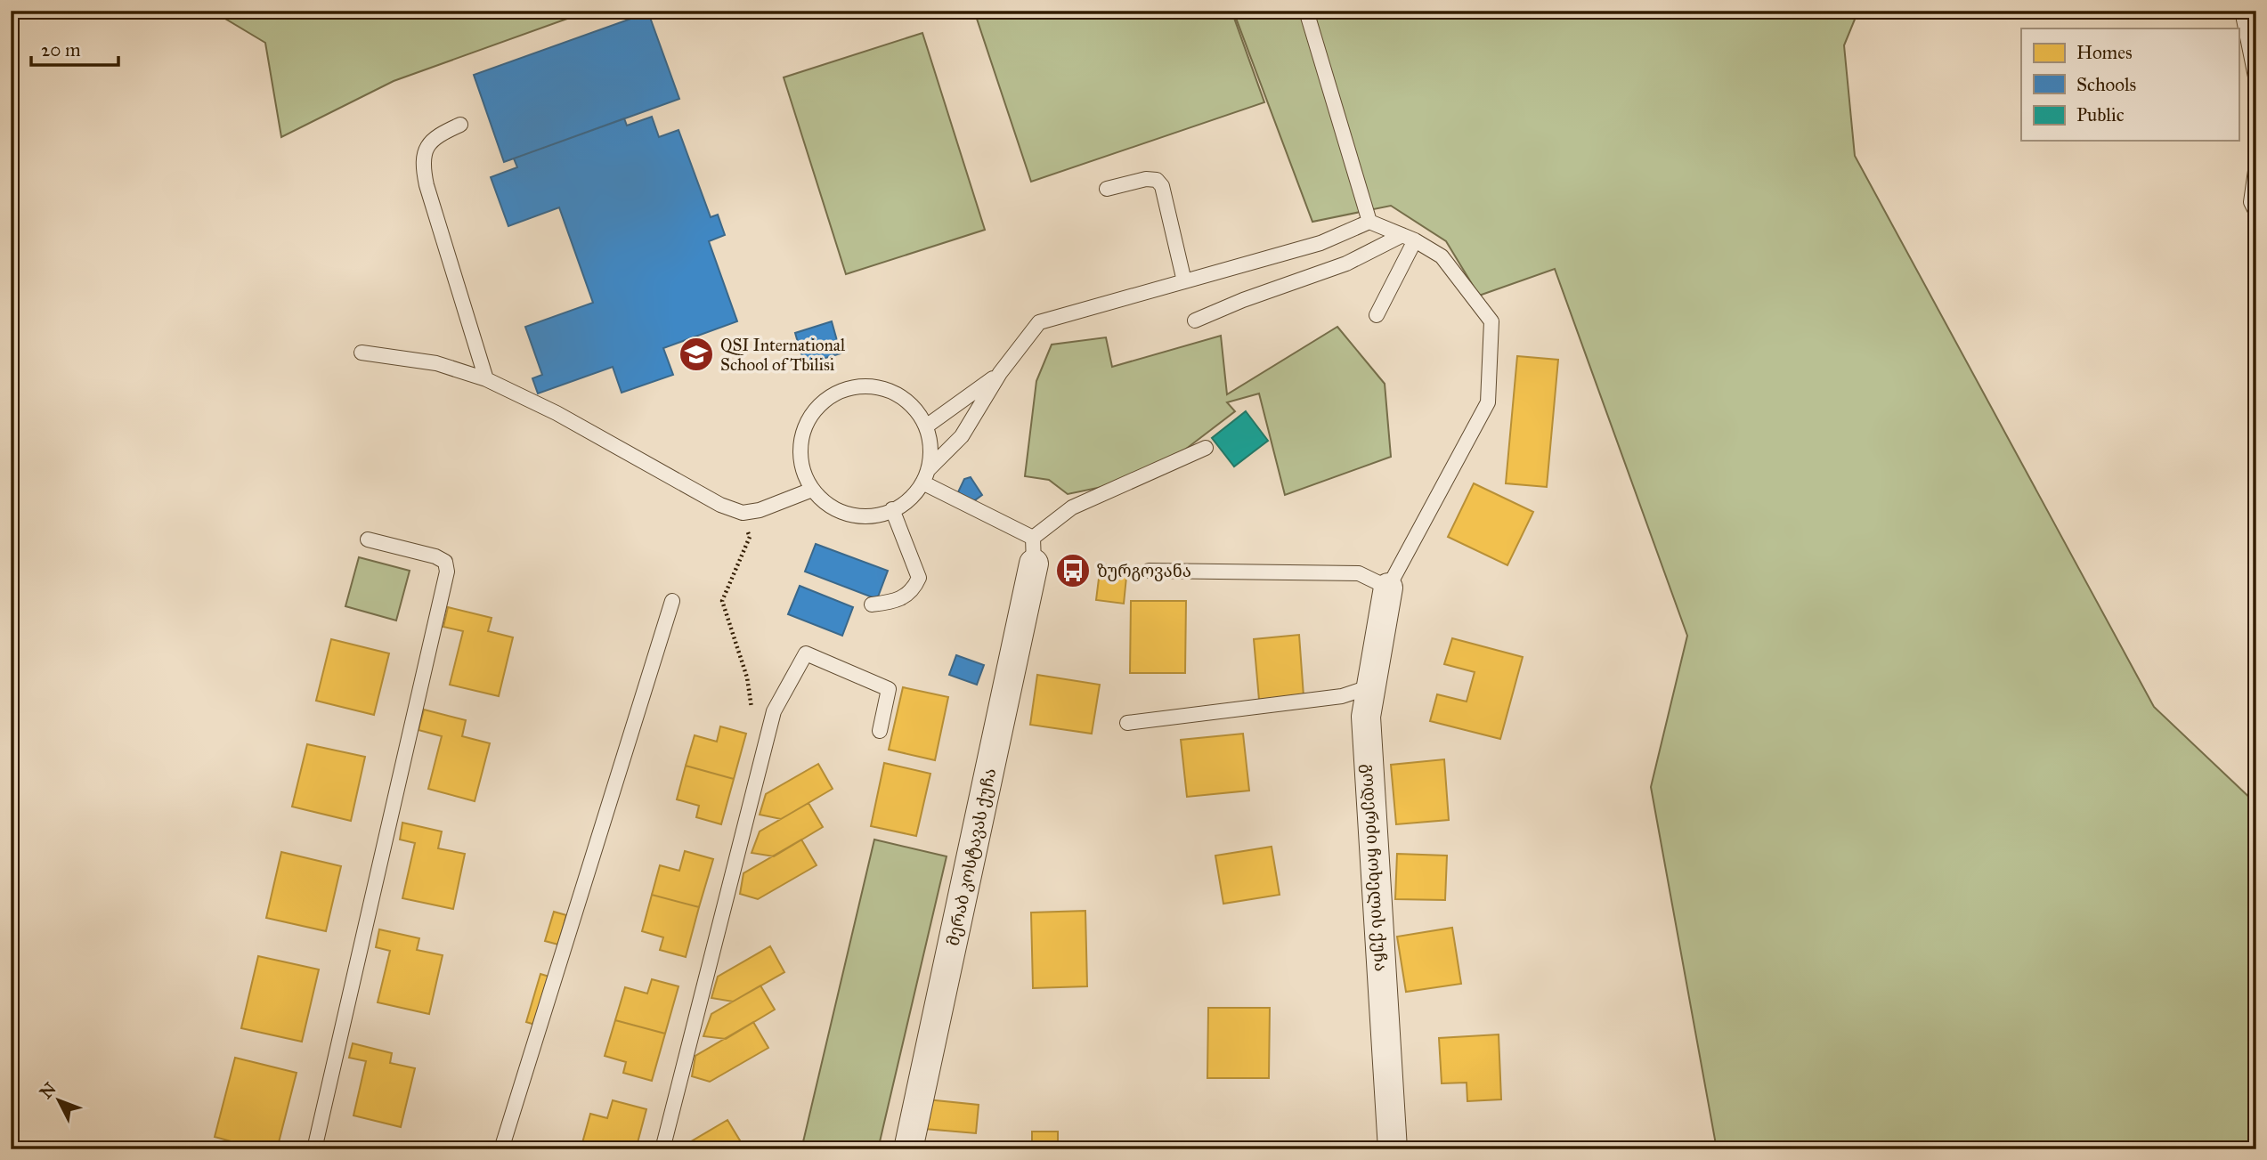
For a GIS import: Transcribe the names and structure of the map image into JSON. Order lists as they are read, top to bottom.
{
  "streets": {
    "street": ["მერაბ კოსტავას ქუჩა", "გოდერძი ჩოხელის ქუჩა"]
  },
  "places": {
    "school or university": ["QSI International School of Tbilisi"],
    "bus stop": ["ზურგოვანა"]
  },
  "legend": ["Homes", "Schools", "Public"],
  "scale_bar": "20 m",
  "north": "top left"
}
